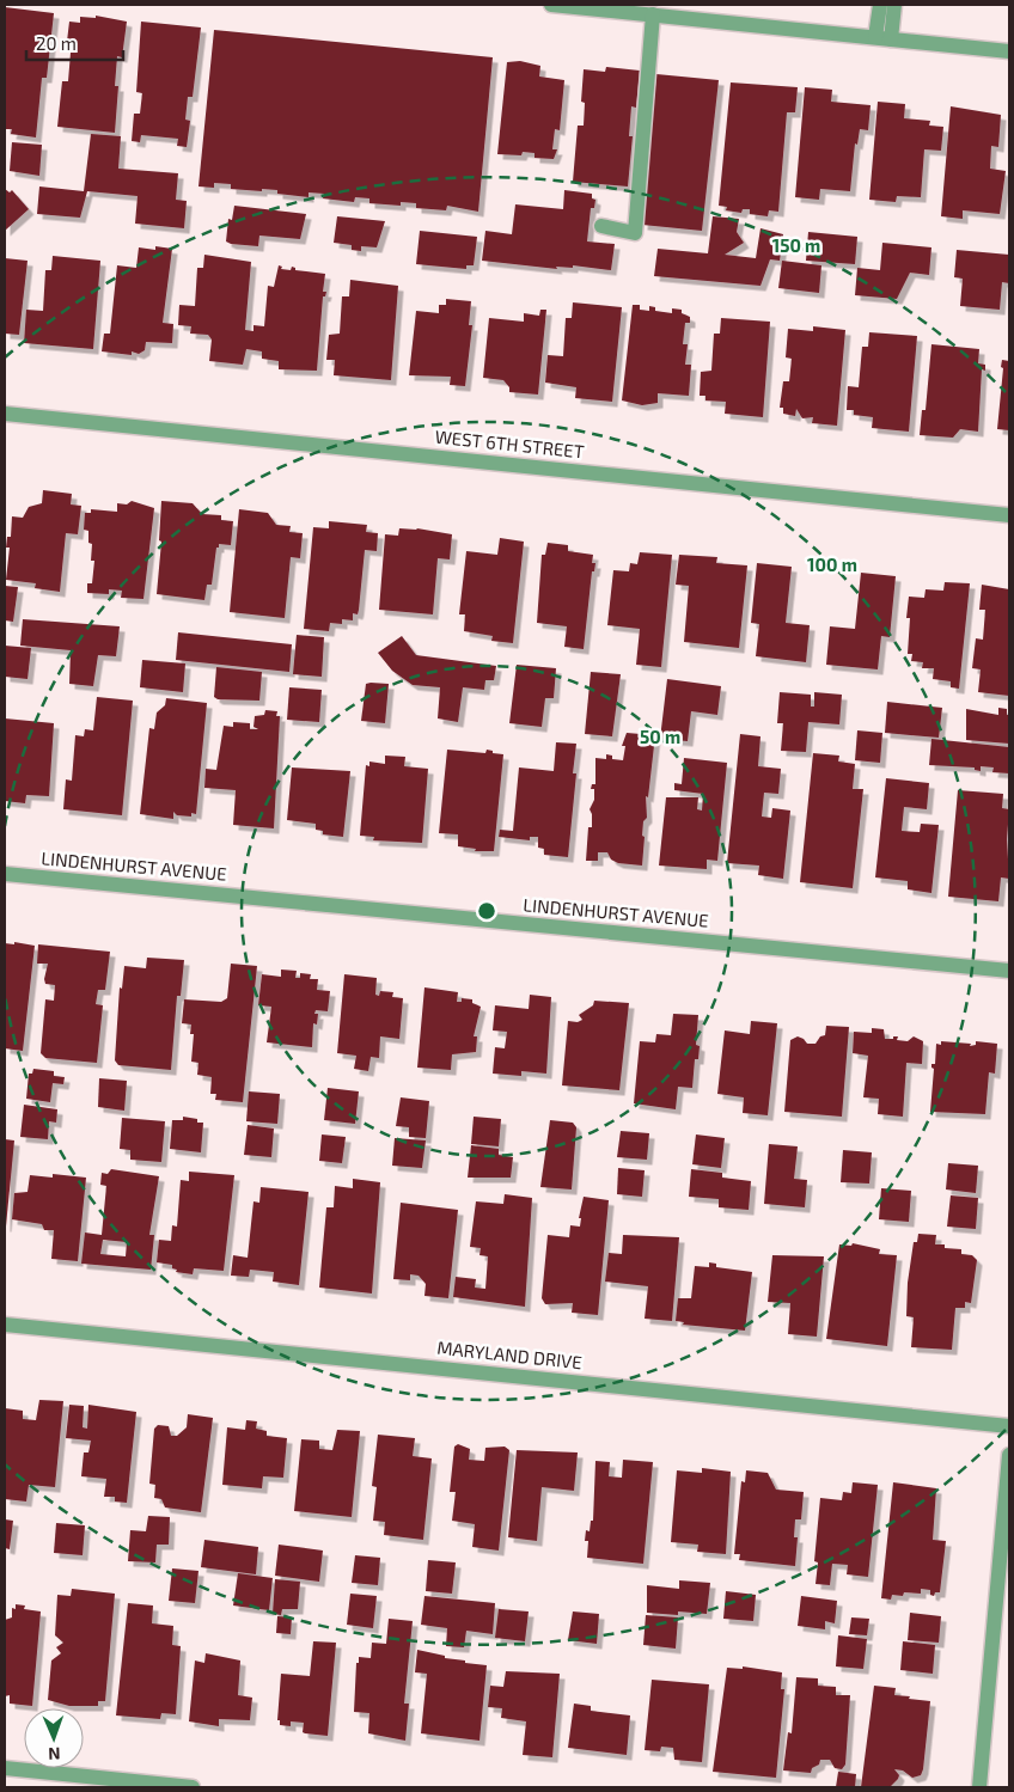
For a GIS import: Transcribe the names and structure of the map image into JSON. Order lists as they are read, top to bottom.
{
  "streets": {
    "street": ["WEST 6TH STREET", "LINDENHURST AVENUE", "MARYLAND DRIVE"]
  },
  "scale_bar": "20 m",
  "north": "bottom",
  "rings": ["150 m", "100 m", "50 m"]
}
